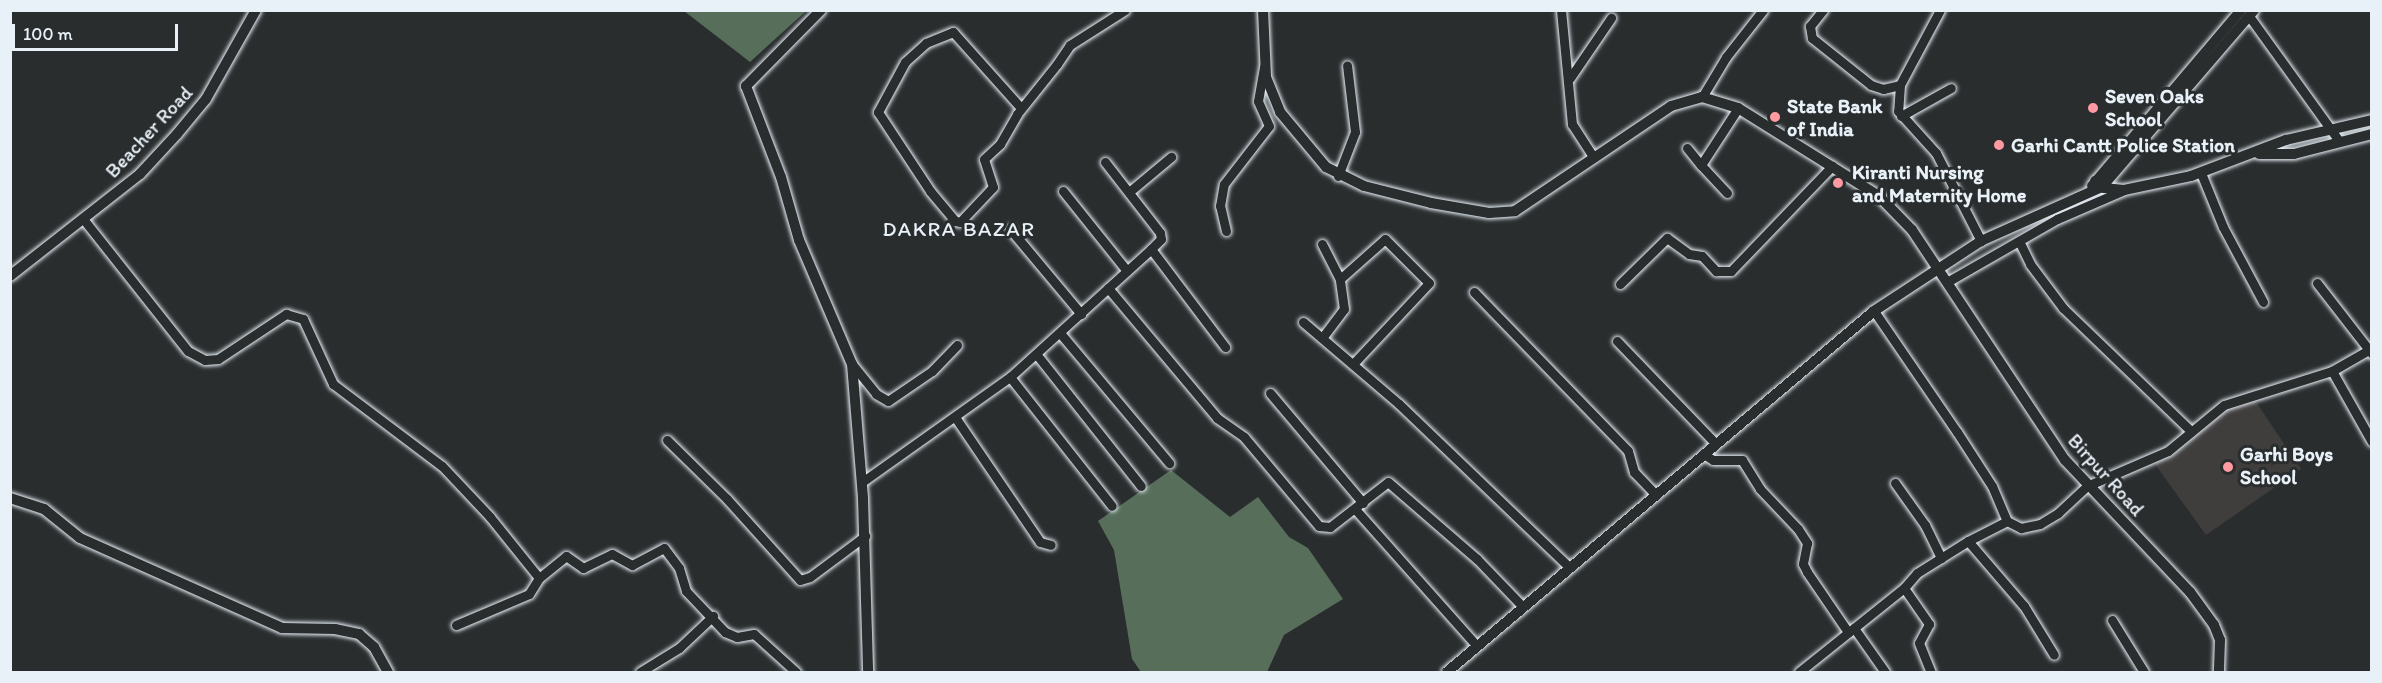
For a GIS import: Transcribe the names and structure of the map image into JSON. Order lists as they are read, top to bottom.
{
  "streets": {
    "street": ["Beacher Road", "Birpur Road"]
  },
  "districts": ["DAKRA BAZAR"],
  "places": [
    "Seven Oaks School",
    "State Bank of India",
    "Garhi Cantt Police Station",
    "Kiranti Nursing and Maternity Home",
    "Garhi Boys School"
  ],
  "scale_bar": "100 m"
}
